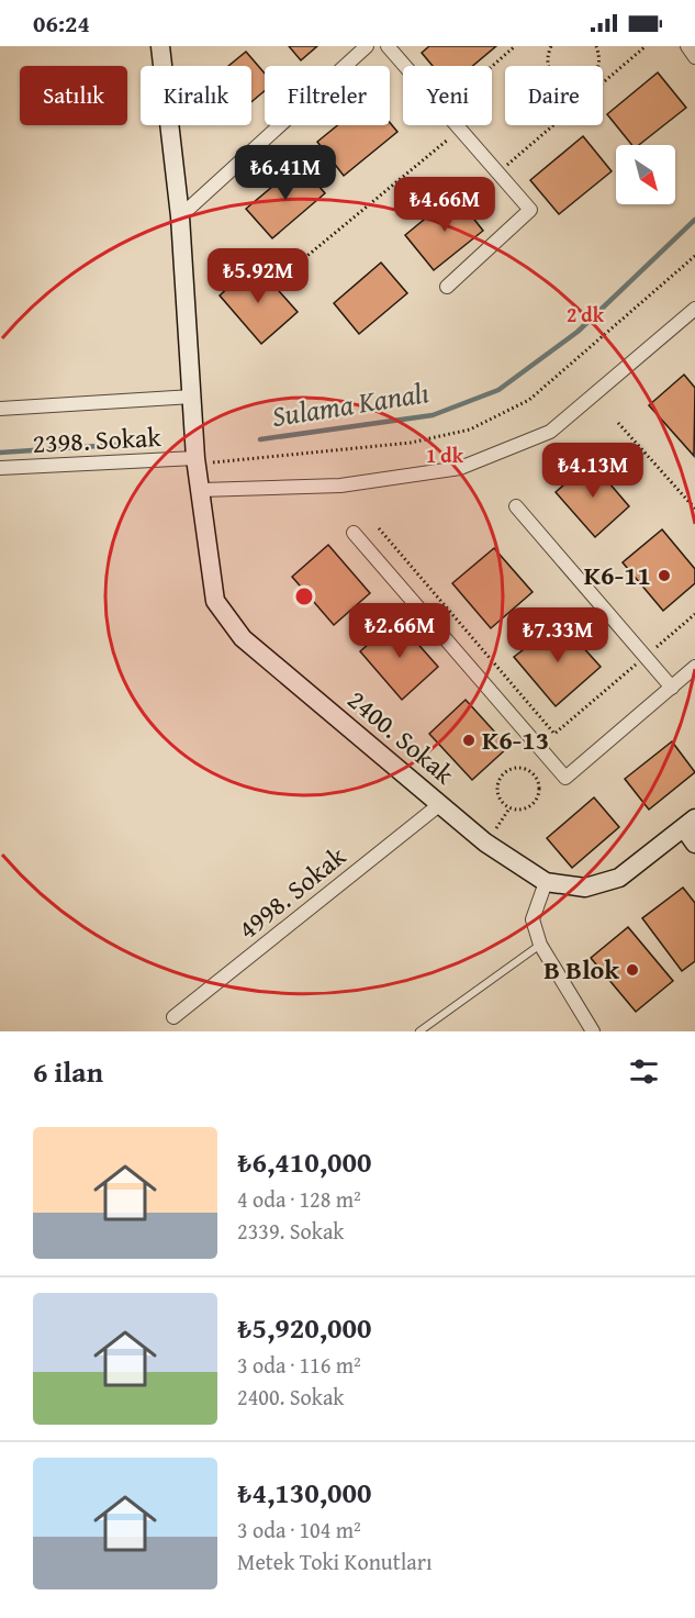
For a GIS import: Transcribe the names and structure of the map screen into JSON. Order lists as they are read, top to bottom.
{
  "streets": {
    "main road": ["2400. Sokak"],
    "street": ["2398. Sokak", "4998. Sokak"]
  },
  "crossings": [
    ["2398. Sokak", "2400. Sokak"],
    ["2400. Sokak", "4998. Sokak"]
  ],
  "water": ["Sulama Kanalı"],
  "places": ["K6-11", "K6-13", "B Blok"],
  "north": "bottom right",
  "page": {
    "status": "06:24",
    "chip": [
      "Satılık",
      "Kiralık",
      "Filtreler",
      "Yeni",
      "Daire"
    ],
    "price": [
      "₺6.41M",
      "₺4.66M",
      "₺5.92M",
      "₺4.13M",
      "₺2.66M",
      "₺7.33M"
    ],
    "heading": "6 ilan",
    "list": [
      {
        "name": "₺6,410,000",
        "note": "4 oda · 128 m² · 2339. Sokak"
      },
      {
        "name": "₺5,920,000",
        "note": "3 oda · 116 m² · 2400. Sokak"
      },
      {
        "name": "₺4,130,000",
        "note": "3 oda · 104 m² · Metek Toki Konutları"
      }
    ]
  },
  "rings": ["2 dk", "1 dk"]
}
